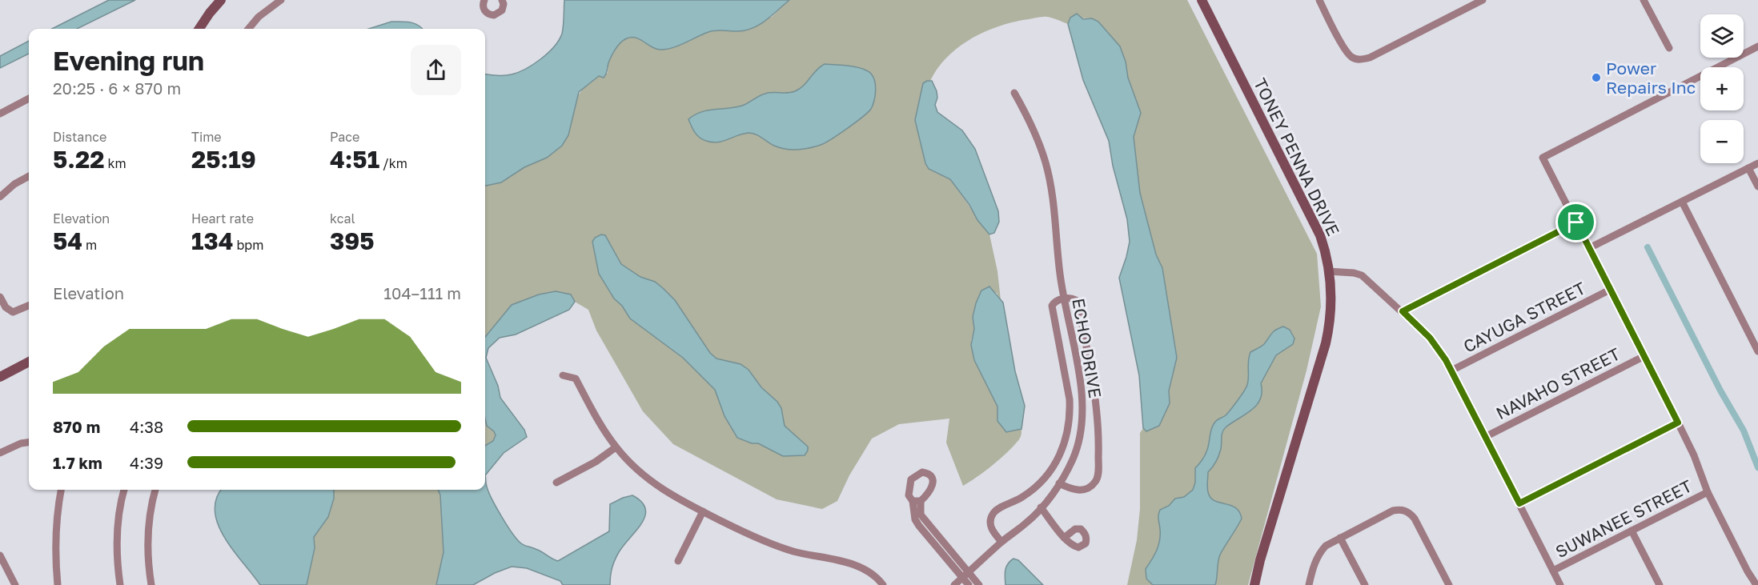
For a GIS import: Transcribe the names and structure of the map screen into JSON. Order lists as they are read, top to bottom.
{
  "streets": {
    "street": [
      "TONEY PENNA DRIVE",
      "CAYUGA STREET",
      "ECHO DRIVE",
      "NAVAHO STREET",
      "SUWANEE STREET"
    ]
  },
  "places": ["Power Repairs Inc"],
  "page": {
    "map_buttons": ["+", "−"],
    "heading": ["Evening run", "20:25 · 6 × 870 m"],
    "stats": [
      ["Distance", "5.22 km"],
      ["Time", "25:19"],
      ["Pace", "4:51 /km"],
      ["Elevation", "54 m"],
      ["Heart rate", "134 bpm"],
      ["kcal", "395"]
    ],
    "chart": ["Elevation", "104–111 m"],
    "list": [
      {
        "name": "870 m",
        "note": "4:38"
      },
      {
        "name": "1.7 km",
        "note": "4:39"
      }
    ]
  }
}
